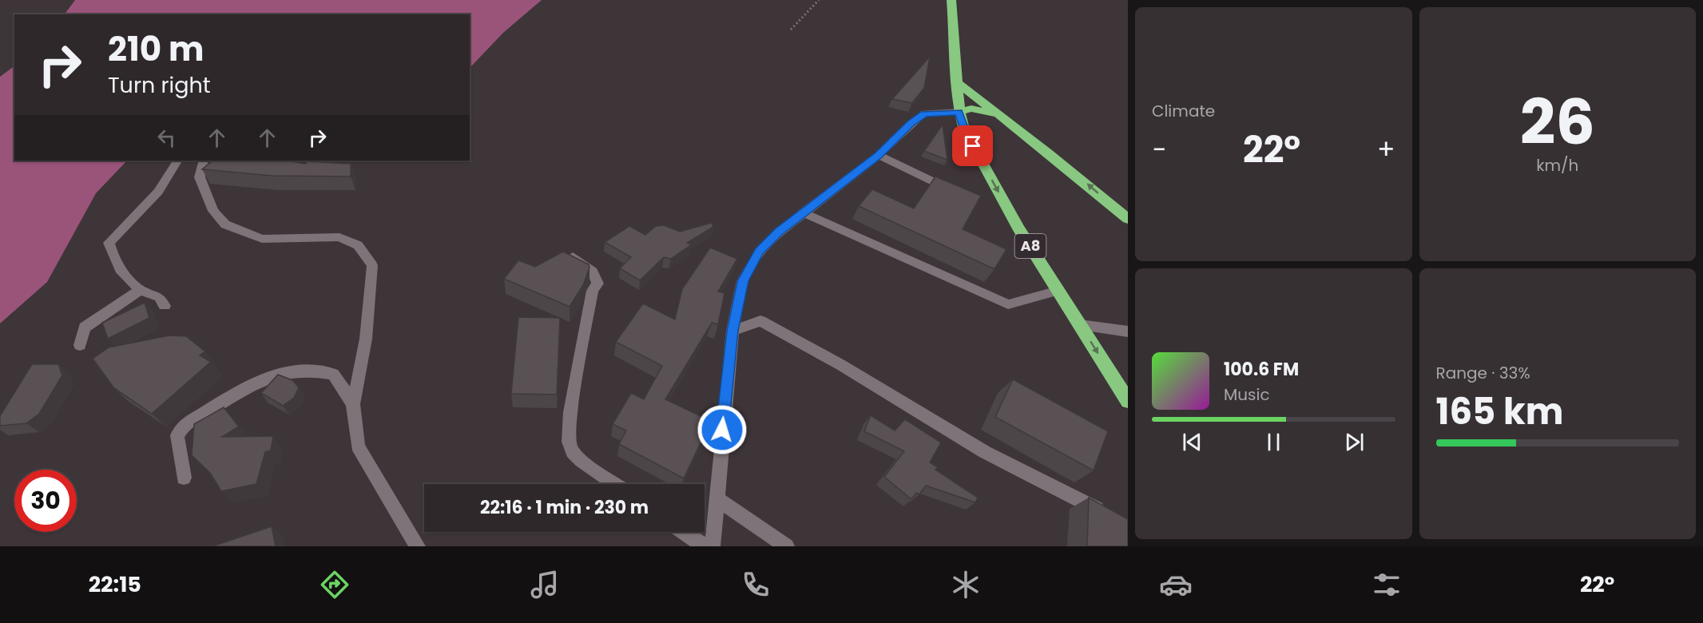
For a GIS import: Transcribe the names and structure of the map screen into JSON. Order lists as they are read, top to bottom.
{
  "streets": {
    "highway": ["A8"]
  },
  "page": {
    "tile": [
      "Climate",
      ["26", "km/h"],
      ["Range · 33%", "165 km"]
    ],
    "turn": ["210 m", "Turn right"],
    "heat": ["−", "22°", "+"],
    "song": ["100.6 FM", "Music"],
    "limit": "30",
    "trip": "22:16 · 1 min · 230 m",
    "tabs": ["22:15", "22°"]
  }
}
